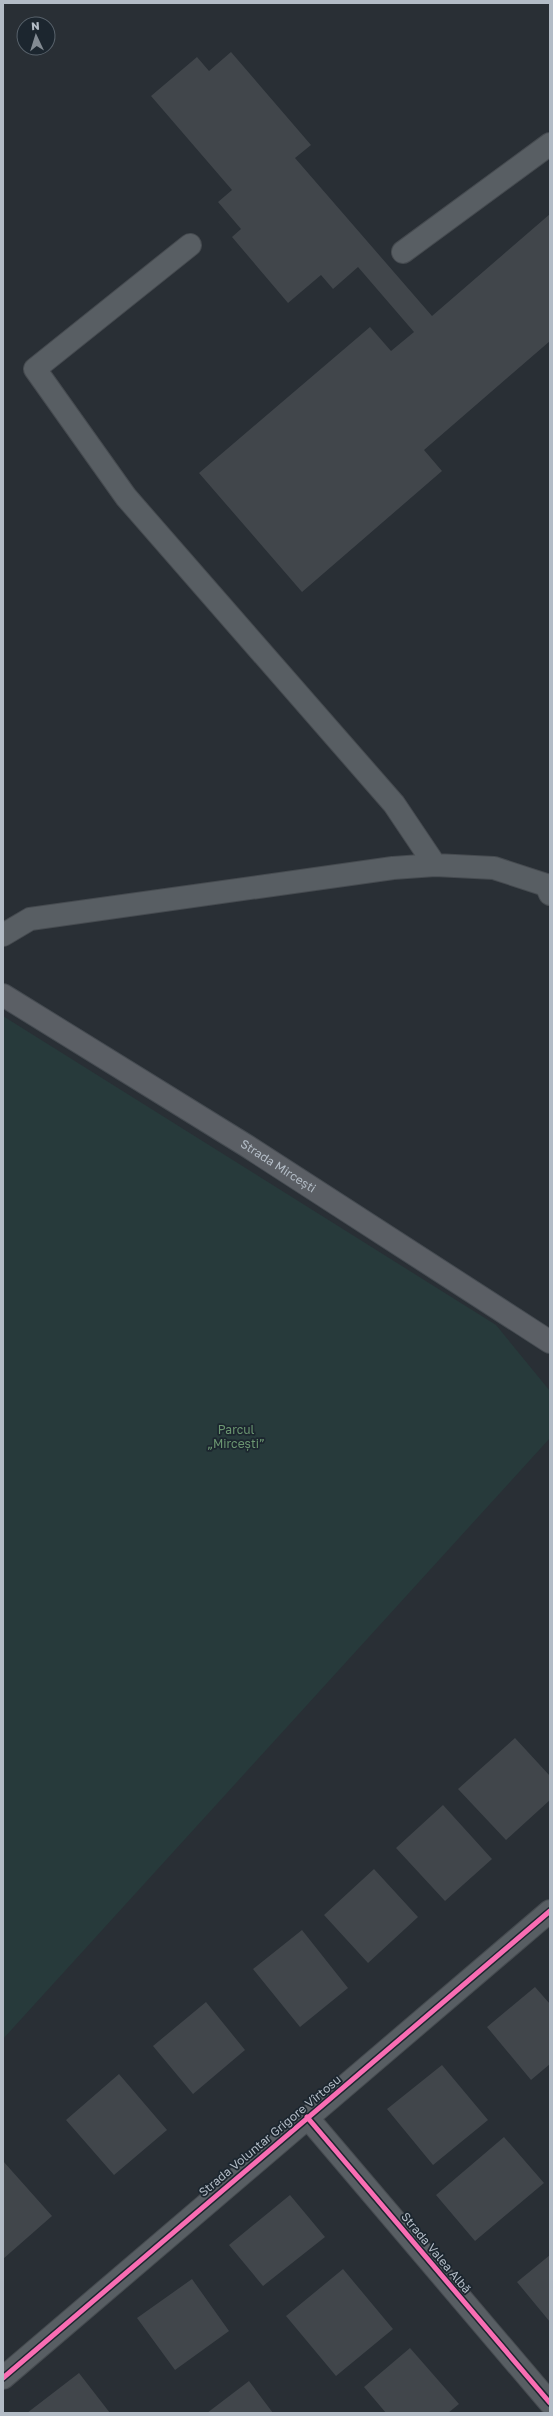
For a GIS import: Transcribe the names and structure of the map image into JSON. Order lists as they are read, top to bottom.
{
  "streets": {
    "main road": ["Strada Mircești"],
    "street": ["Strada Voluntar Grigore Vîrtosu", "Strada Valea Albă"]
  },
  "crossings": [
    ["Strada Voluntar Grigore Vîrtosu", "Strada Valea Albă"]
  ],
  "parks": ["Parcul „Mircești”"],
  "north": "top"
}
